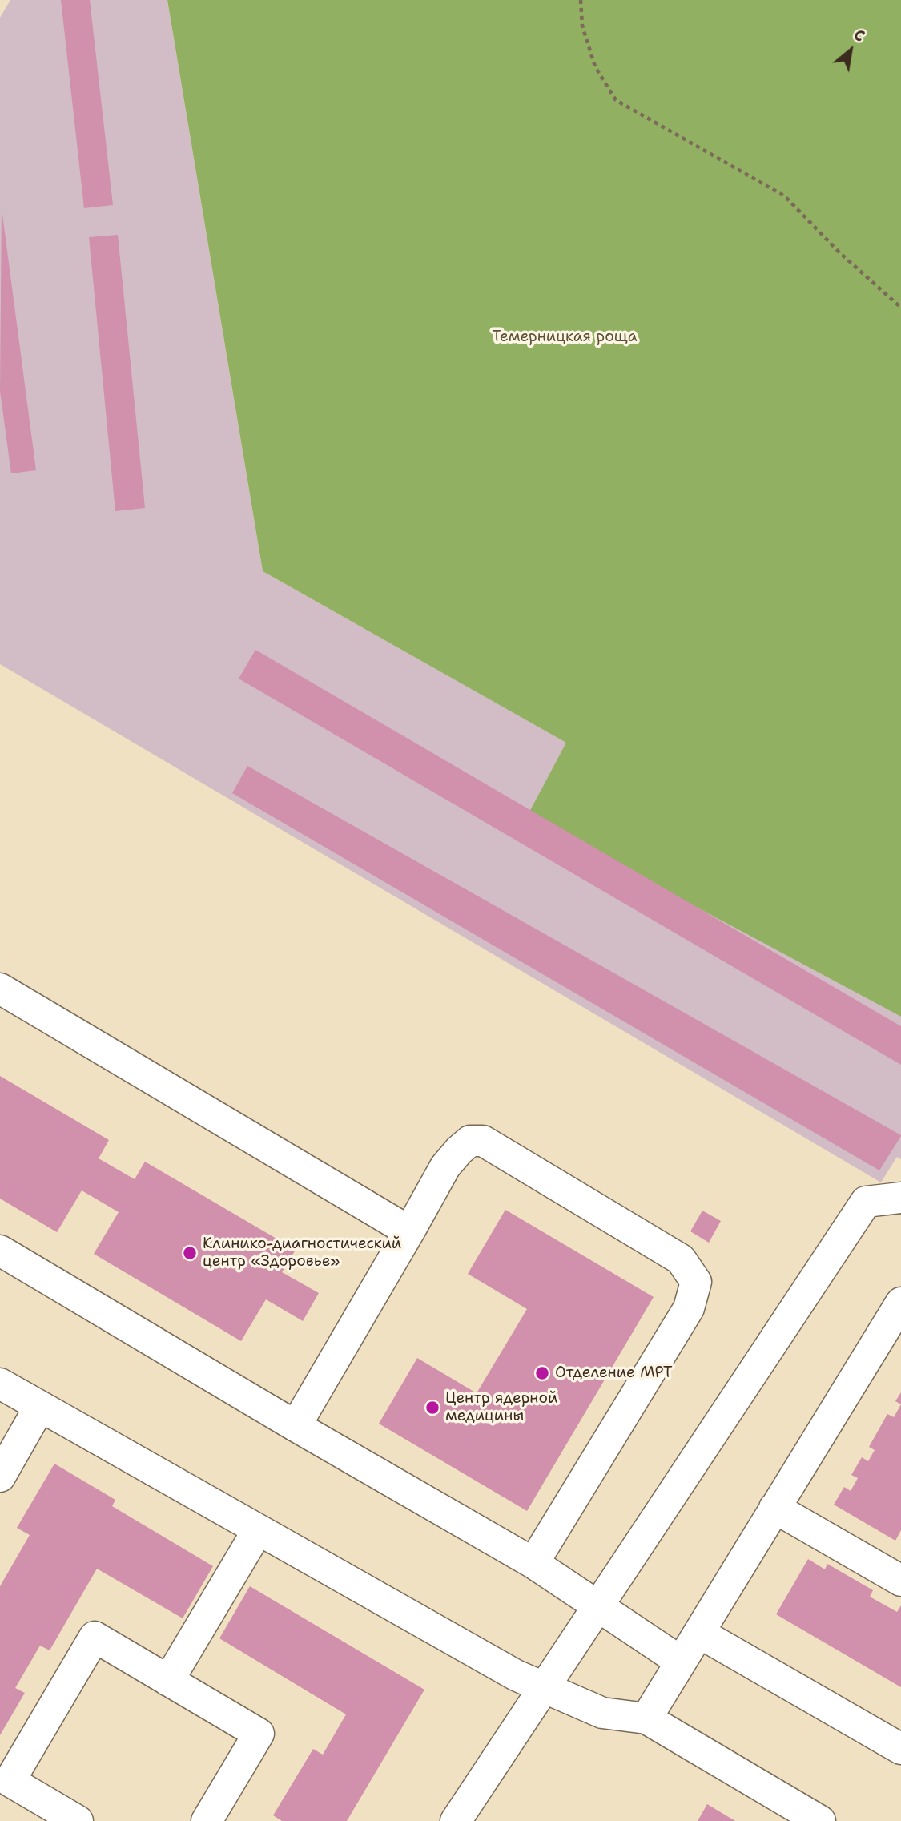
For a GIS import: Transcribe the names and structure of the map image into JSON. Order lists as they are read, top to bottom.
{
  "parks": ["Темерницкая роща"],
  "places": ["Клинико-диагностический центр «Здоровье»", "Отделение МРТ", "Центр ядерной медицины"],
  "north": "top right"
}
